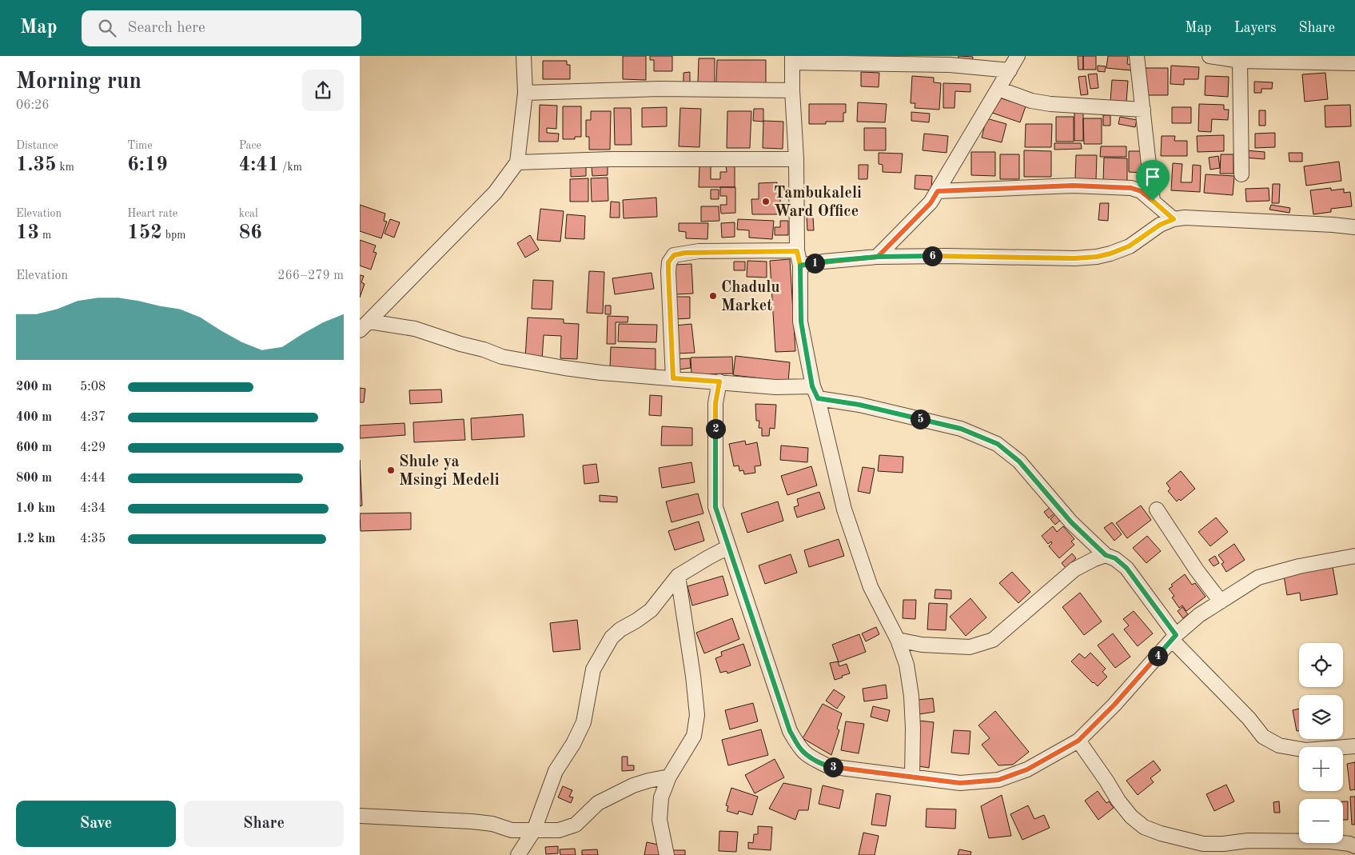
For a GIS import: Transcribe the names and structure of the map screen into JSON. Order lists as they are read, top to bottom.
{
  "places": ["Tambukaleli Ward Office", "Chadulu Market", "Shule ya Msingi Medeli"],
  "page": {
    "header": "Map",
    "search": "Search here",
    "nav": ["Map", "Layers", "Share"],
    "heading": ["Morning run", "06:26"],
    "stats": [
      ["Distance", "1.35 km"],
      ["Time", "6:19"],
      ["Pace", "4:41 /km"],
      ["Elevation", "13 m"],
      ["Heart rate", "152 bpm"],
      ["kcal", "86"]
    ],
    "pins": [
      "6",
      "1",
      "5",
      "2",
      "4",
      "3"
    ],
    "chart": ["Elevation", "266–279 m"],
    "list": [
      {
        "name": "200 m",
        "note": "5:08"
      },
      {
        "name": "400 m",
        "note": "4:37"
      },
      {
        "name": "600 m",
        "note": "4:29"
      },
      {
        "name": "800 m",
        "note": "4:44"
      },
      {
        "name": "1.0 km",
        "note": "4:34"
      },
      {
        "name": "1.2 km",
        "note": "4:35"
      }
    ],
    "map_buttons": ["+", "−"],
    "buttons": ["Save", "Share"]
  }
}
